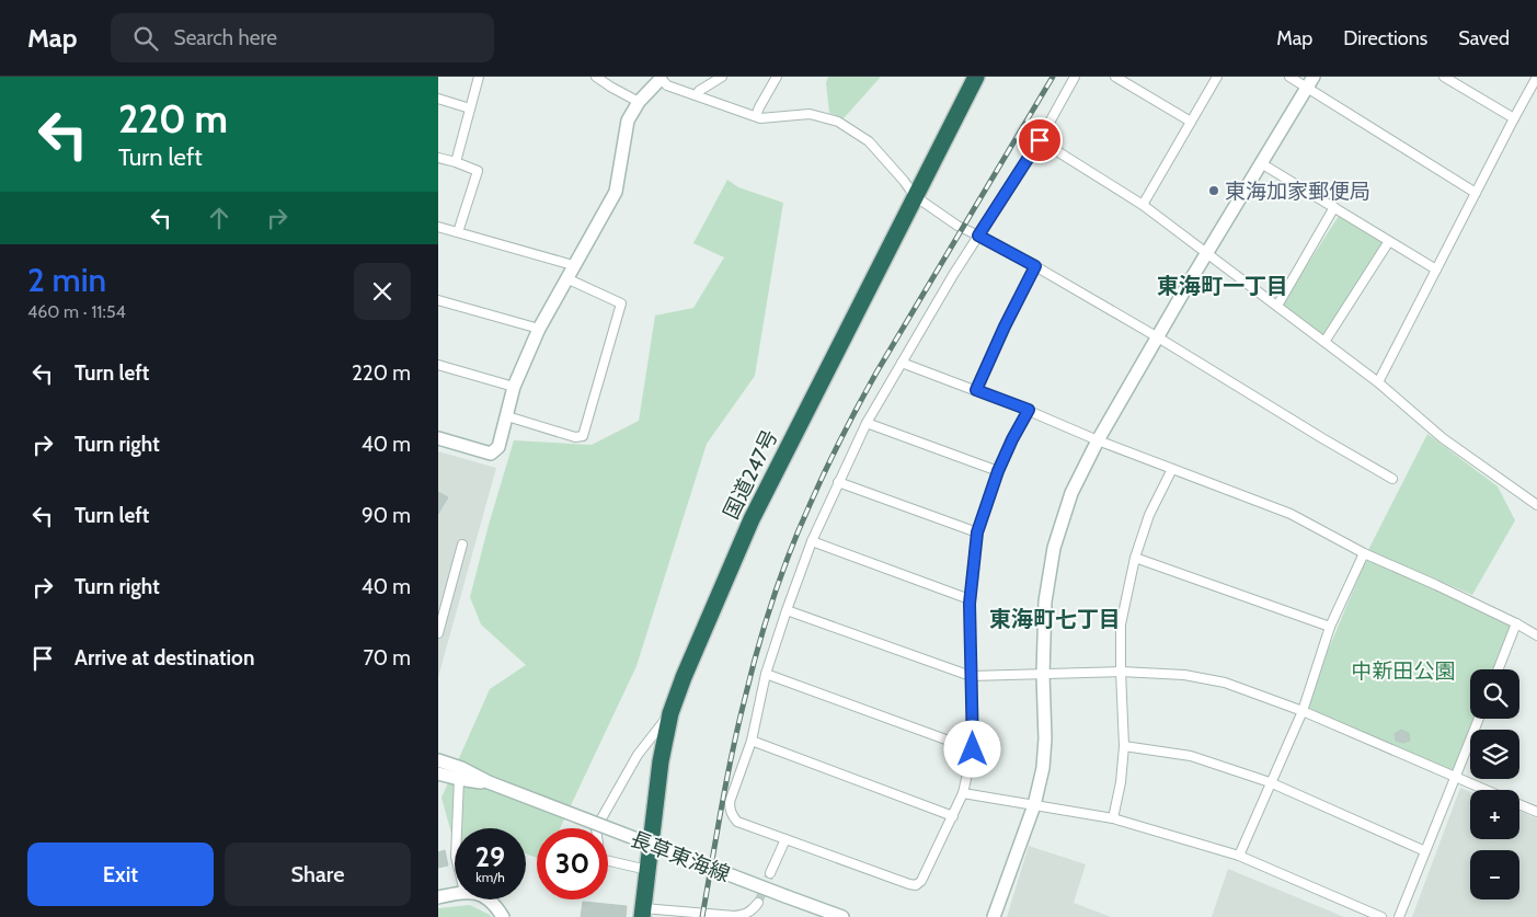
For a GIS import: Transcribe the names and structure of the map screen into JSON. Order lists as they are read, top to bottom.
{
  "streets": {
    "highway": ["国道247号"],
    "street": ["長草東海線"]
  },
  "districts": ["東海町一丁目", "東海町七丁目"],
  "parks": ["中新田公園"],
  "places": ["東海加家郵便局"],
  "page": {
    "header": "Map",
    "search": "Search here",
    "nav": ["Map", "Directions", "Saved"],
    "turn": ["220 m", "Turn left"],
    "heading": ["2 min", "460 m · 11:54"],
    "list": [
      {
        "name": "Turn left",
        "value": "220 m"
      },
      {
        "name": "Turn right",
        "value": "40 m"
      },
      {
        "name": "Turn left",
        "value": "90 m"
      },
      {
        "name": "Turn right",
        "value": "40 m"
      },
      {
        "name": "Arrive at destination",
        "value": "70 m"
      }
    ],
    "map_buttons": ["+", "−"],
    "speed": "29 km/h",
    "limit": "30",
    "buttons": ["Exit", "Share"]
  }
}
